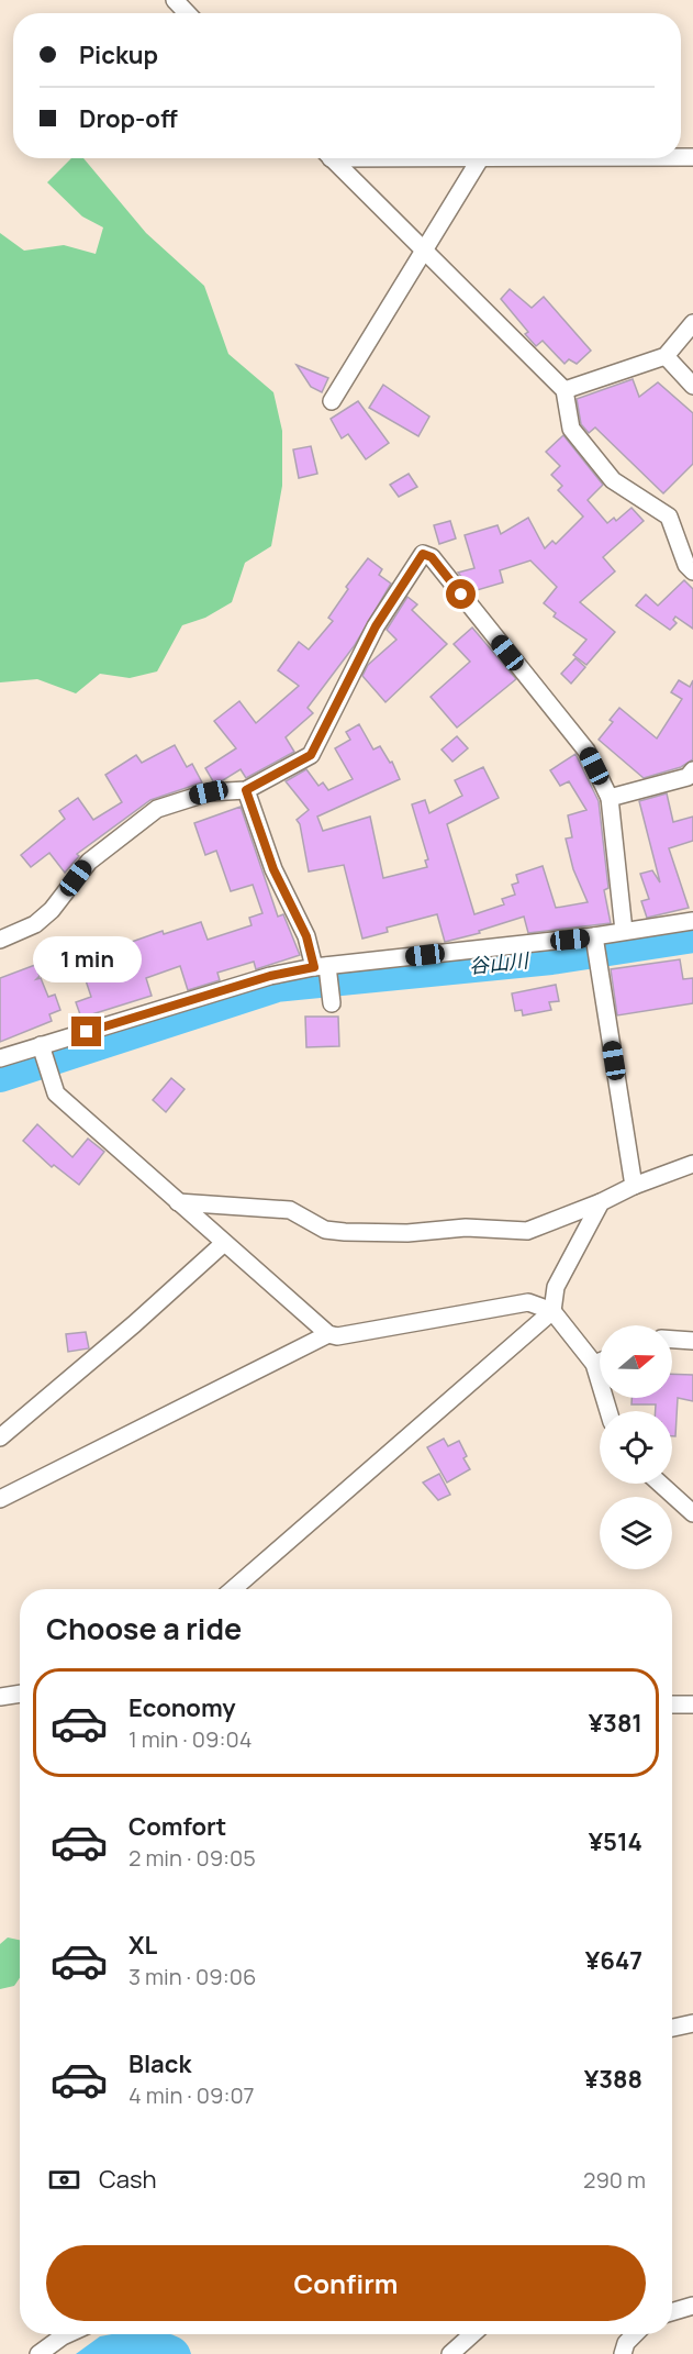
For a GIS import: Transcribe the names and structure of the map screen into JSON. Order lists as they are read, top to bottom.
{
  "water": ["谷山川"],
  "north": "right",
  "page": {
    "banner": ["Pickup", "Drop-off"],
    "bubble": "1 min",
    "heading": "Choose a ride",
    "list": [
      {
        "name": "Economy",
        "note": "1 min · 09:04",
        "value": "¥381"
      },
      {
        "name": "Comfort",
        "note": "2 min · 09:05",
        "value": "¥514"
      },
      {
        "name": "XL",
        "note": "3 min · 09:06",
        "value": "¥647"
      },
      {
        "name": "Black",
        "note": "4 min · 09:07",
        "value": "¥388"
      }
    ],
    "pay": ["Cash", "290 m"],
    "buttons": "Confirm"
  }
}
